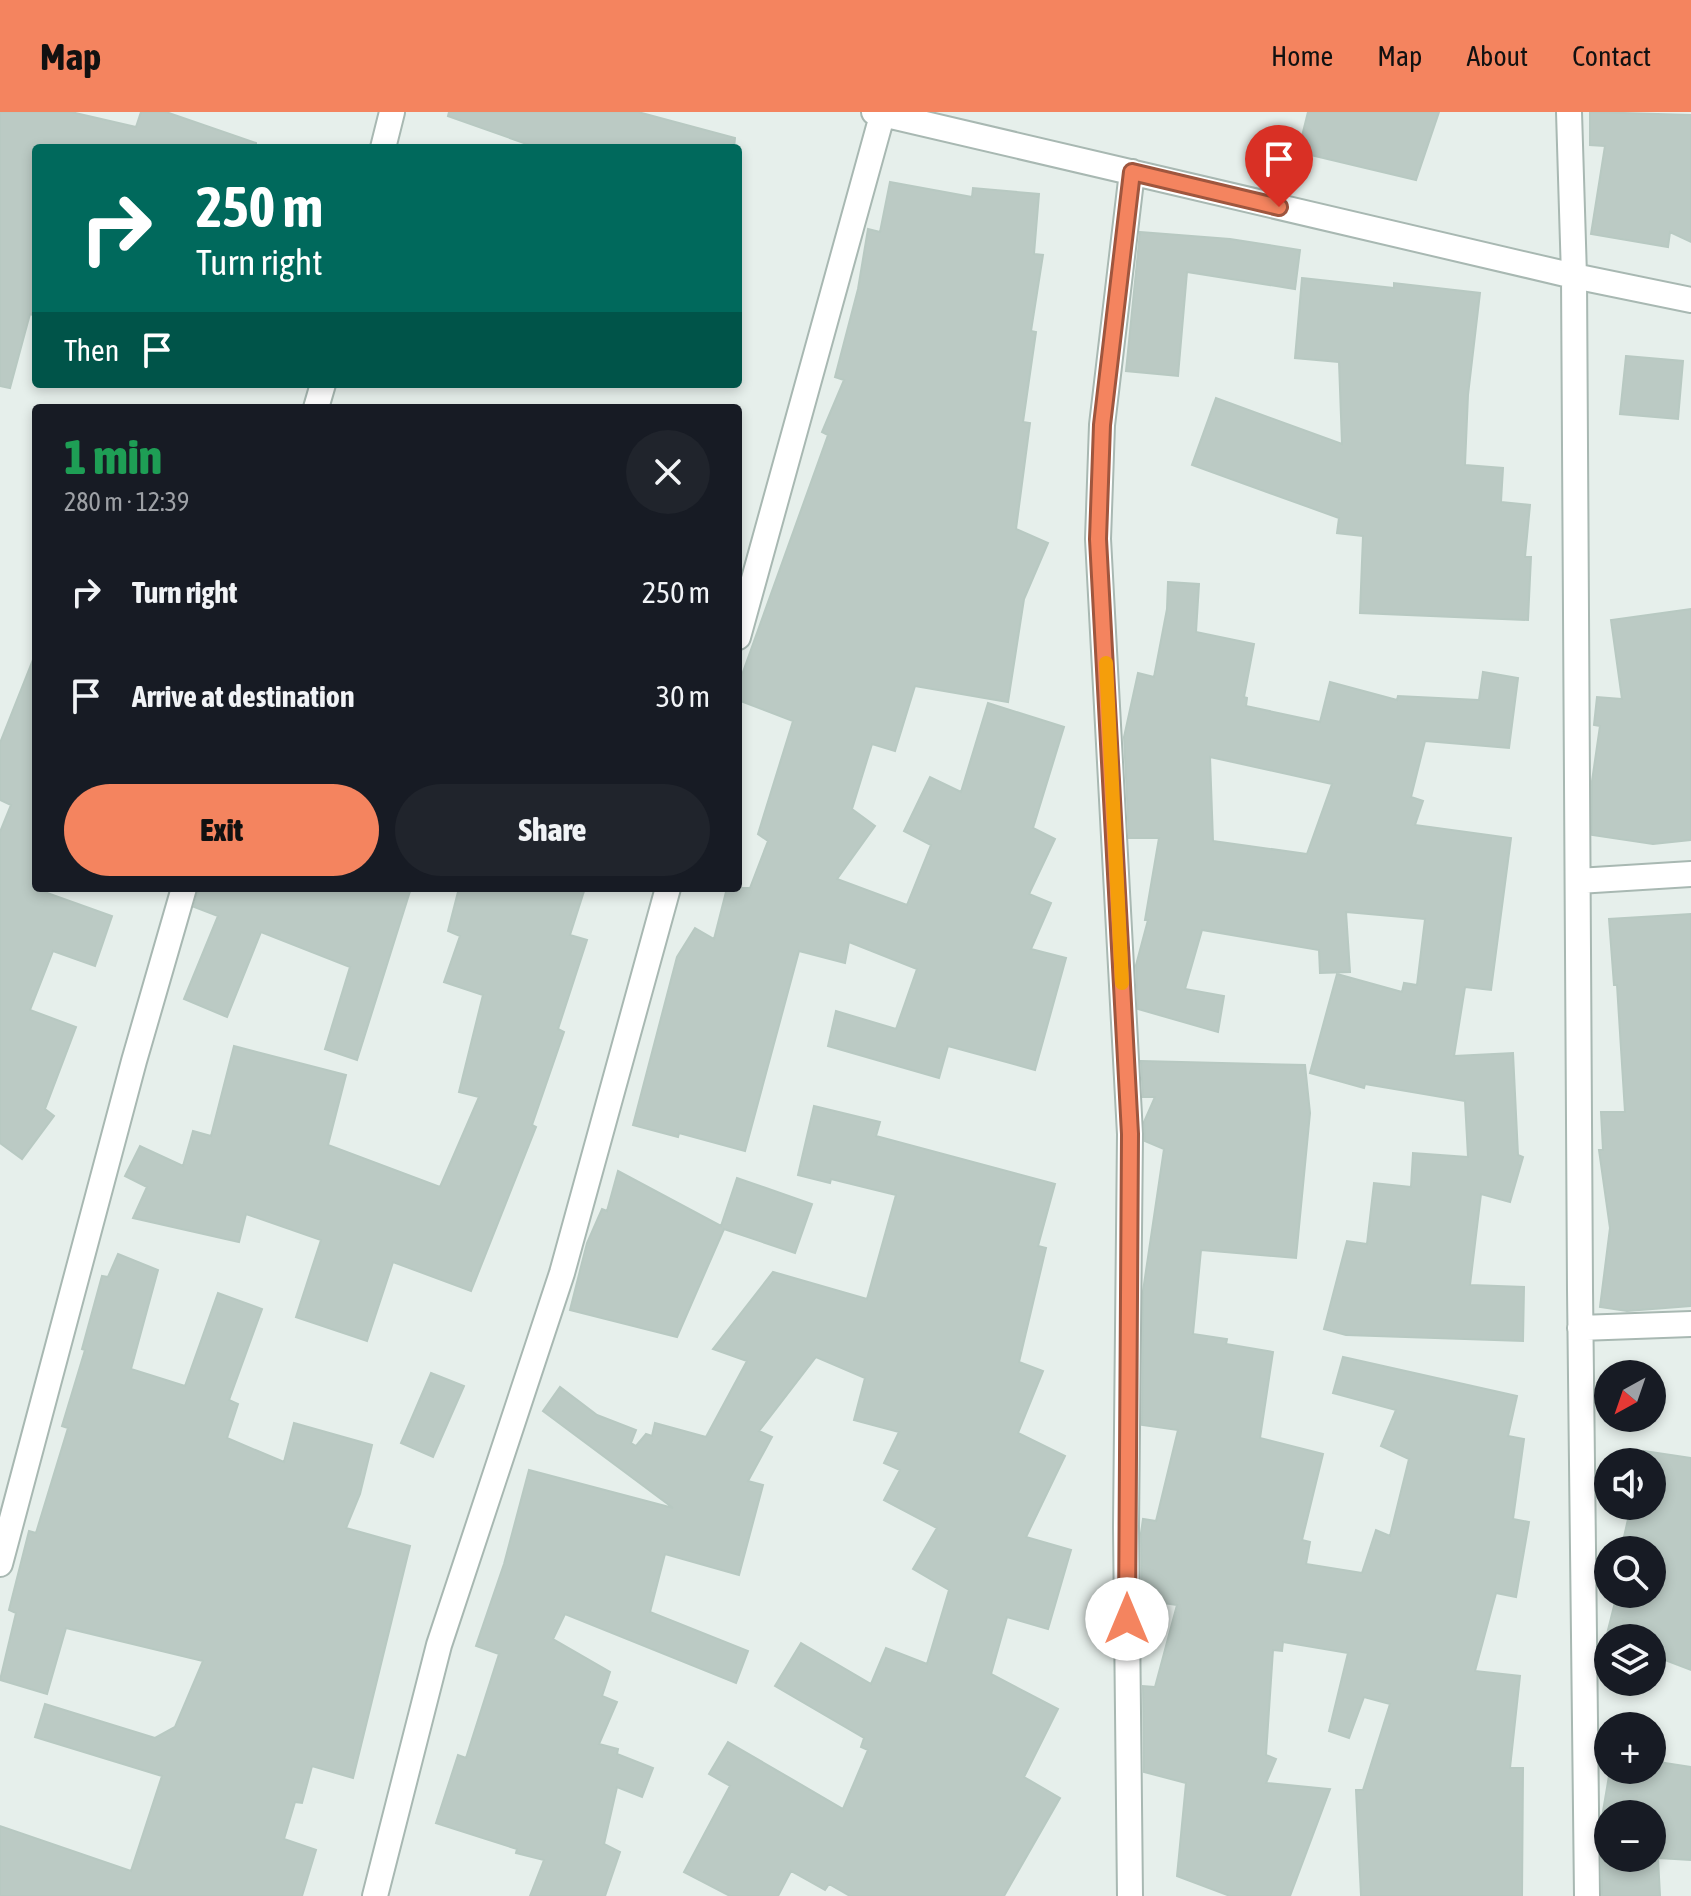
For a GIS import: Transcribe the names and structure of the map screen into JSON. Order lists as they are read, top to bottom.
{
  "north": "bottom left",
  "page": {
    "header": "Map",
    "nav": [
      "Home",
      "Map",
      "About",
      "Contact"
    ],
    "turn": ["250 m", "Turn right"],
    "then": "Then",
    "heading": ["1 min", "280 m · 12:39"],
    "list": [
      {
        "name": "Turn right",
        "value": "250 m"
      },
      {
        "name": "Arrive at destination",
        "value": "30 m"
      }
    ],
    "buttons": ["Exit", "Share"],
    "map_buttons": ["+", "−"]
  }
}
